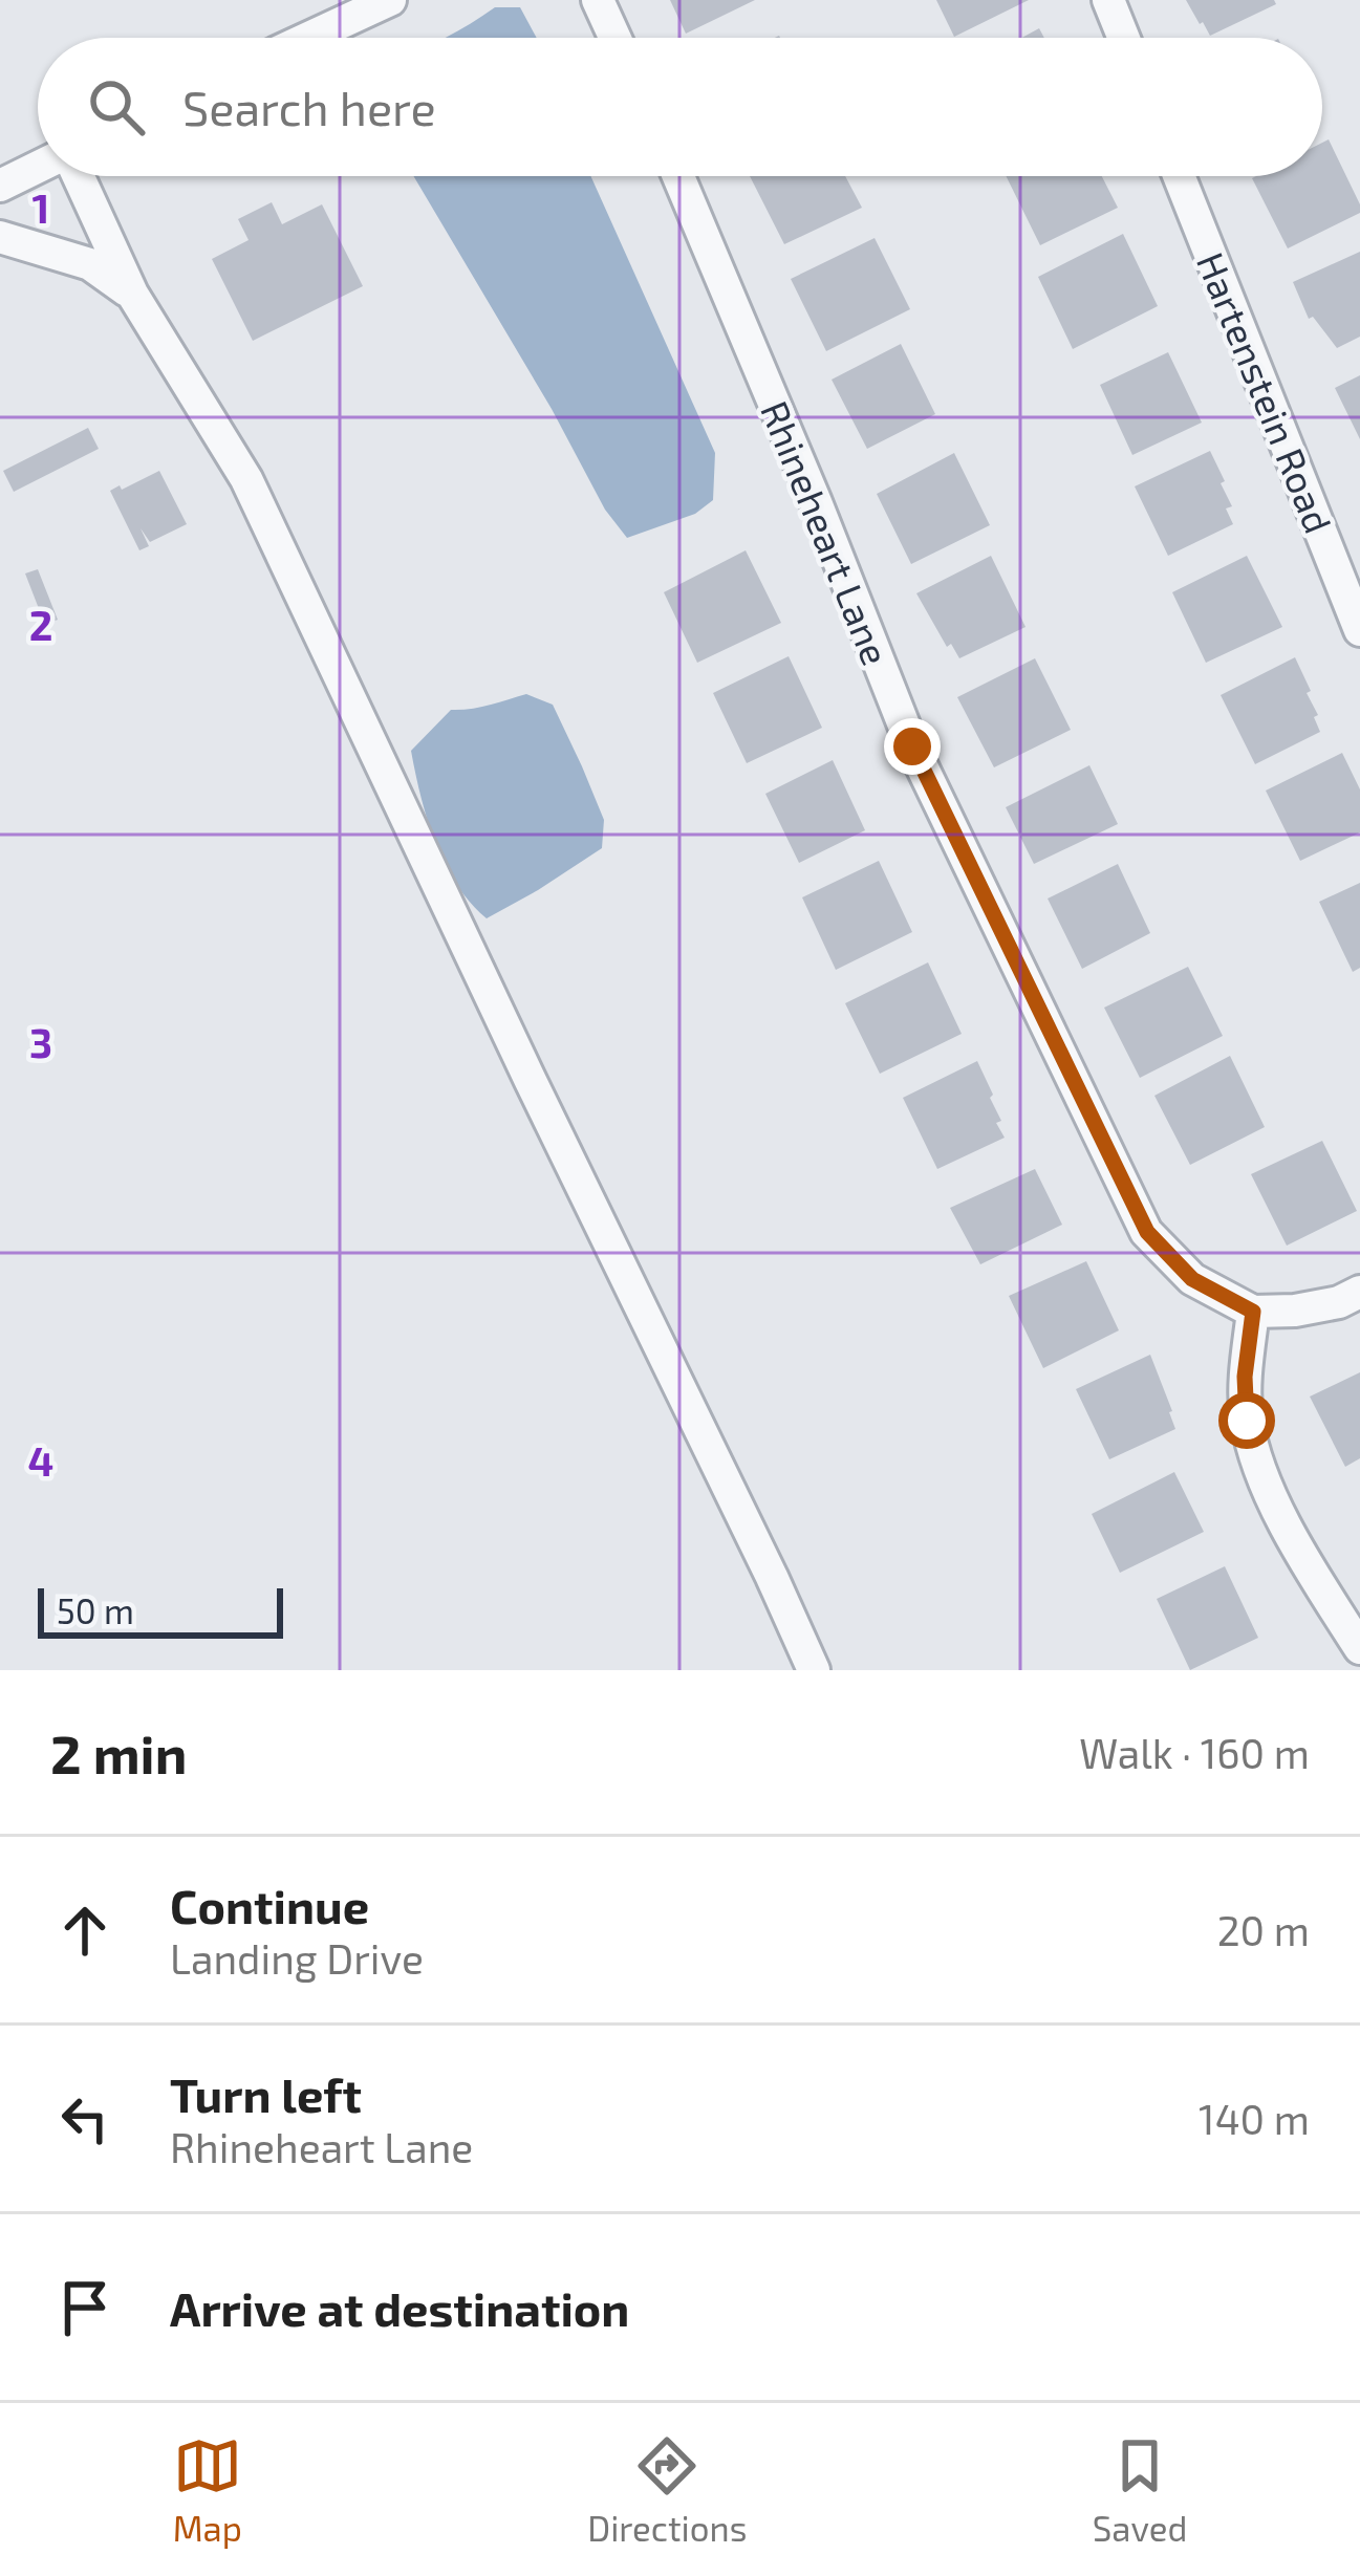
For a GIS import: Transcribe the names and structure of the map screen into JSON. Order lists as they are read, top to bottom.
{
  "streets": {
    "street": ["Hartenstein Road", "Rhineheart Lane"]
  },
  "scale_bar": "50 m",
  "page": {
    "search": "Search here",
    "scale": "50 m",
    "heading": ["2 min", "Walk · 160 m"],
    "list": [
      ["Continue", "Landing Drive", "20 m"],
      ["Turn left", "Rhineheart Lane", "140 m"],
      "Arrive at destination"
    ],
    "nav": ["Map", "Directions", "Saved"]
  },
  "grid": {
    "rows": [
      "1",
      "2",
      "3",
      "4"
    ]
  }
}
